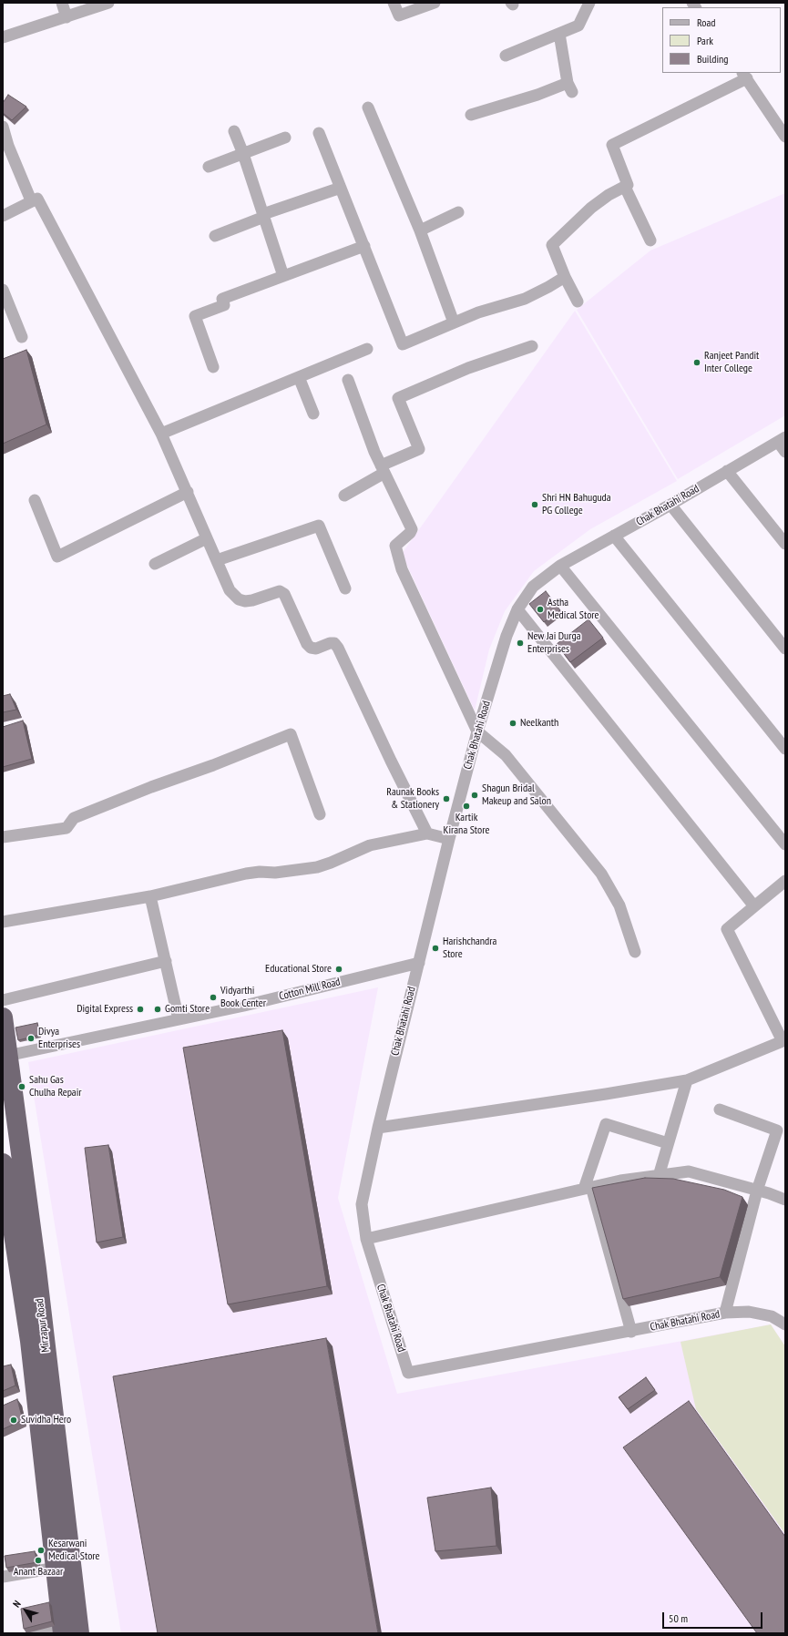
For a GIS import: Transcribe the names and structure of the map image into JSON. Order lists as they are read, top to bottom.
{
  "streets": {
    "highway": ["Mirzapur Road"],
    "street": ["Chak Bhatahi Road", "Cotton Mill Road"]
  },
  "crossings": [
    ["Chak Bhatahi Road", "Cotton Mill Road"],
    ["Cotton Mill Road", "Mirzapur Road"]
  ],
  "places": [
    "Ranjeet Pandit Inter College",
    "Shri HN Bahuguda PG College",
    "Astha Medical Store",
    "New Jai Durga Enterprises",
    "Neelkanth",
    "Shagun Bridal Makeup and Salon",
    "Raunak Books & Stationery",
    "Kartik Kirana Store",
    "Harishchandra Store",
    "Educational Store",
    "Vidyarthi Book Center",
    "Digital Express",
    "Gomti Store",
    "Divya Enterprises",
    "Sahu Gas Chulha Repair",
    "Suvidha Hero",
    "Kesarwani Medical Store",
    "Anant Bazaar"
  ],
  "legend": ["Road", "Park", "Building"],
  "scale_bar": "50 m",
  "north": "top left"
}
